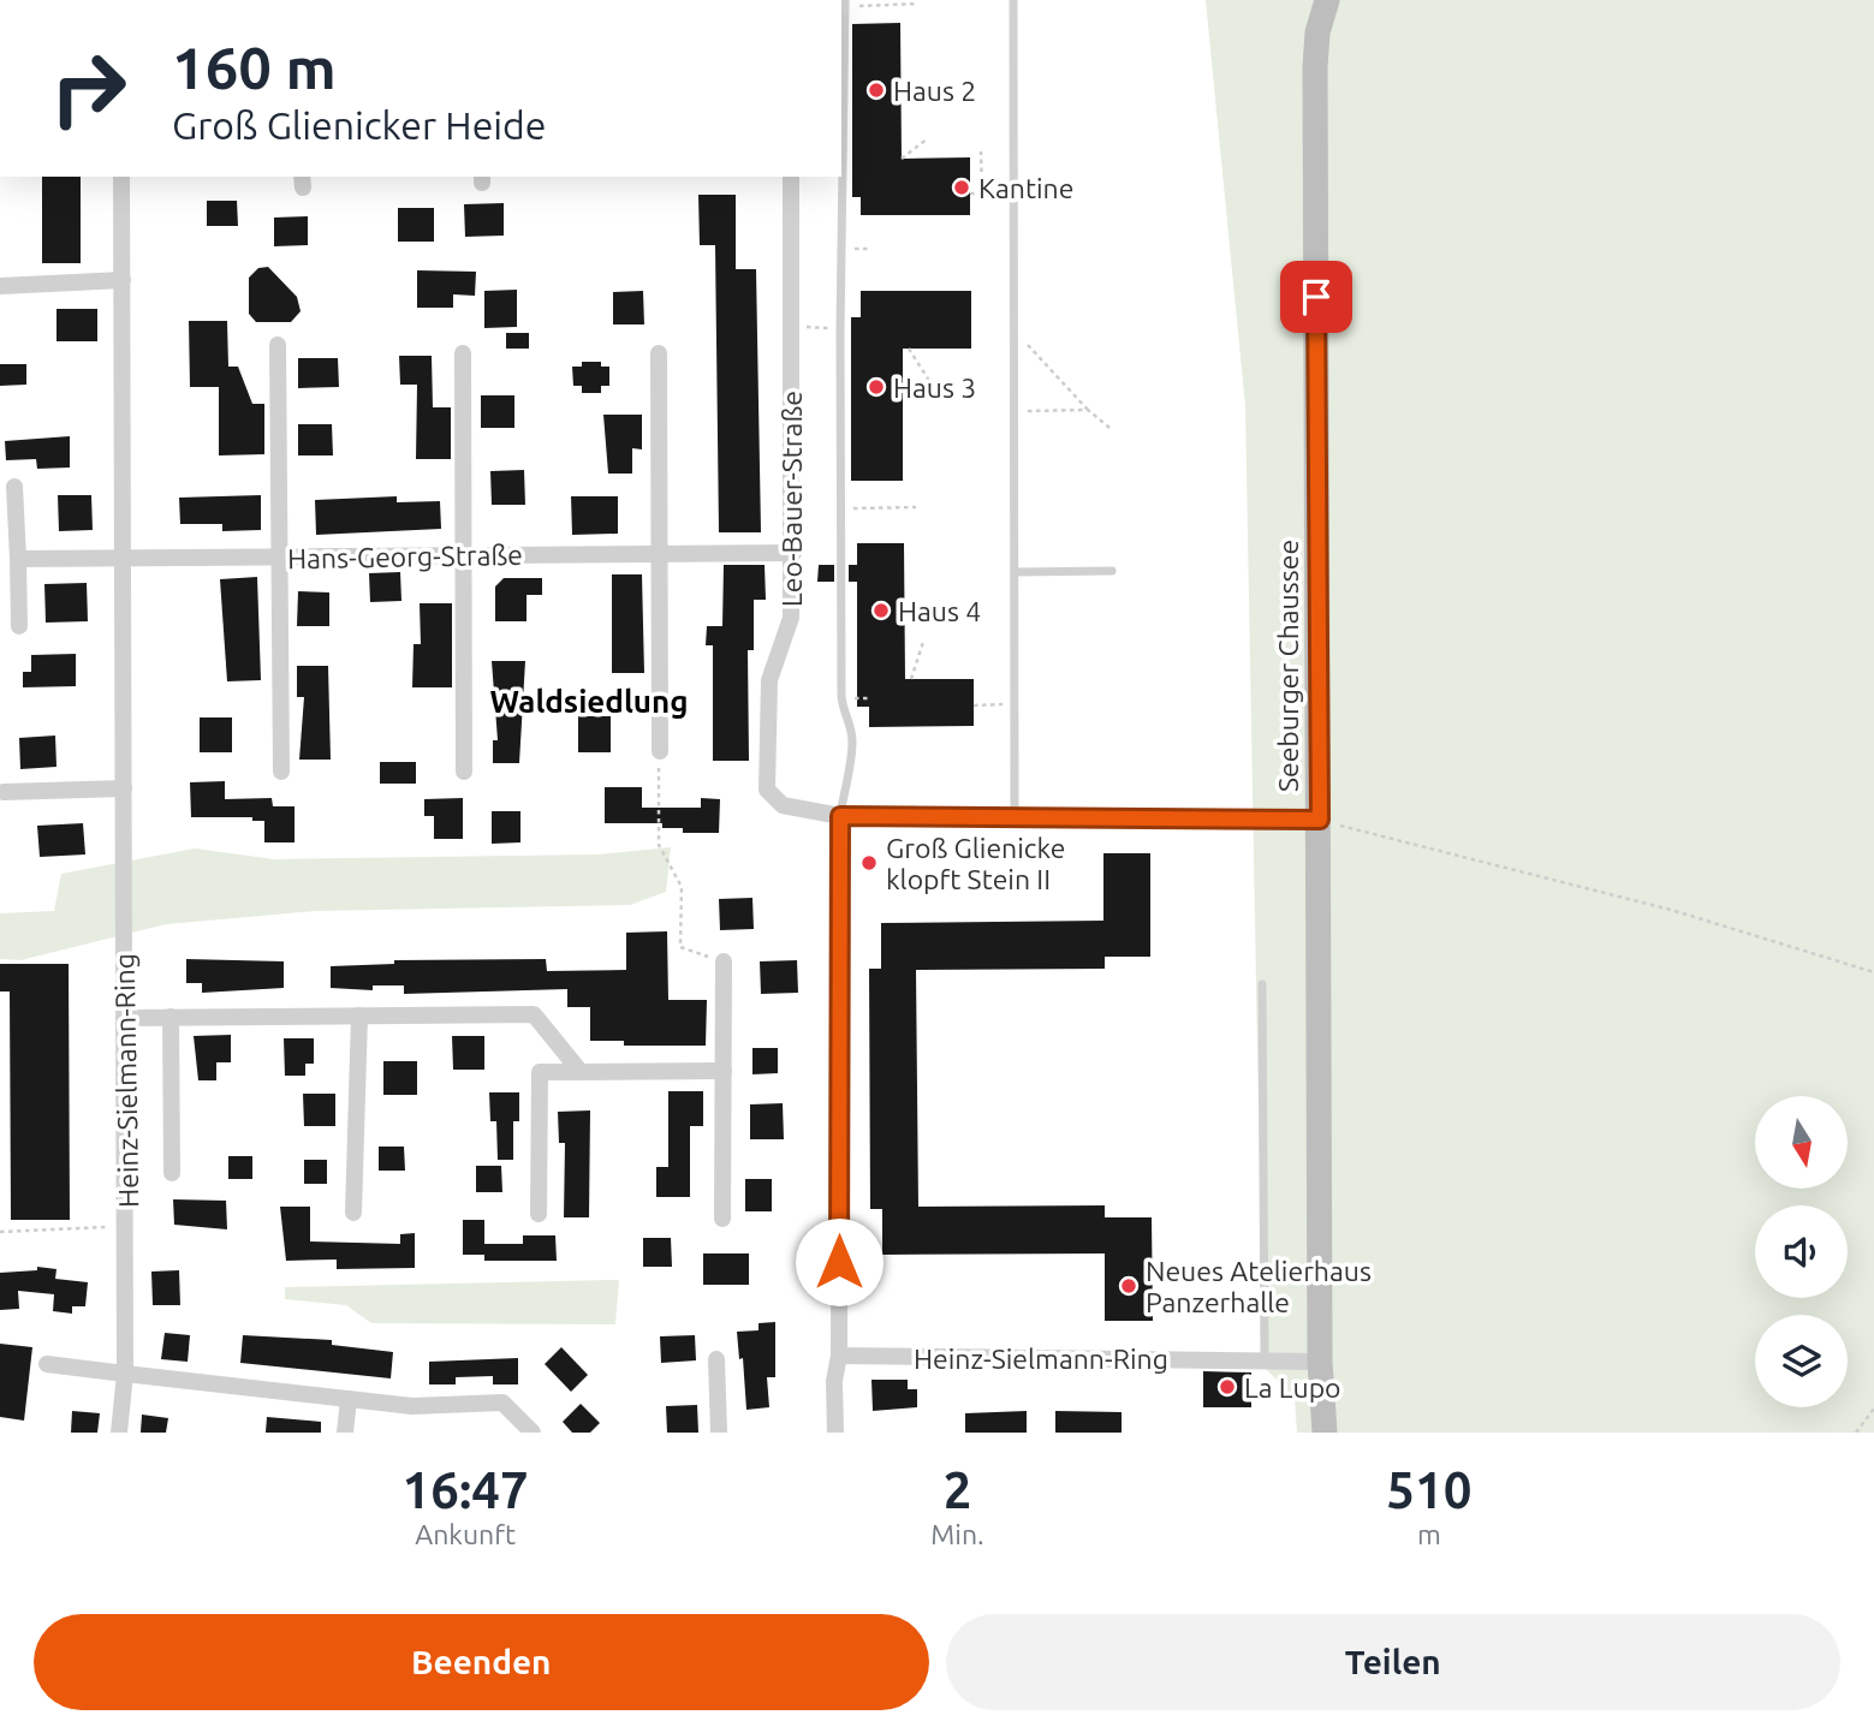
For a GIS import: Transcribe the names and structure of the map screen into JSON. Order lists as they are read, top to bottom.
{
  "streets": {
    "street": [
      "Leo-Bauer-Straße",
      "Hans-Georg-Straße",
      "Seeburger Chaussee",
      "Heinz-Sielmann-Ring"
    ]
  },
  "crossings": [
    ["Leo-Bauer-Straße", "Hans-Georg-Straße"],
    ["Leo-Bauer-Straße", "Seeburger Chaussee"],
    ["Hans-Georg-Straße", "Heinz-Sielmann-Ring"],
    ["Seeburger Chaussee", "Heinz-Sielmann-Ring"]
  ],
  "districts": ["Waldsiedlung"],
  "places": [
    "Haus 2",
    "Kantine",
    "Haus 3",
    "Haus 4",
    "Groß Glienicke klopft Stein II",
    "Neues Atelierhaus Panzerhalle",
    "La Lupo"
  ],
  "north": "bottom",
  "page": {
    "turn": ["160 m", "Groß Glienicker Heide"],
    "eta": [
      "16:47",
      "Ankunft",
      "2",
      "Min.",
      "510",
      "m"
    ],
    "buttons": ["Beenden", "Teilen"]
  }
}
